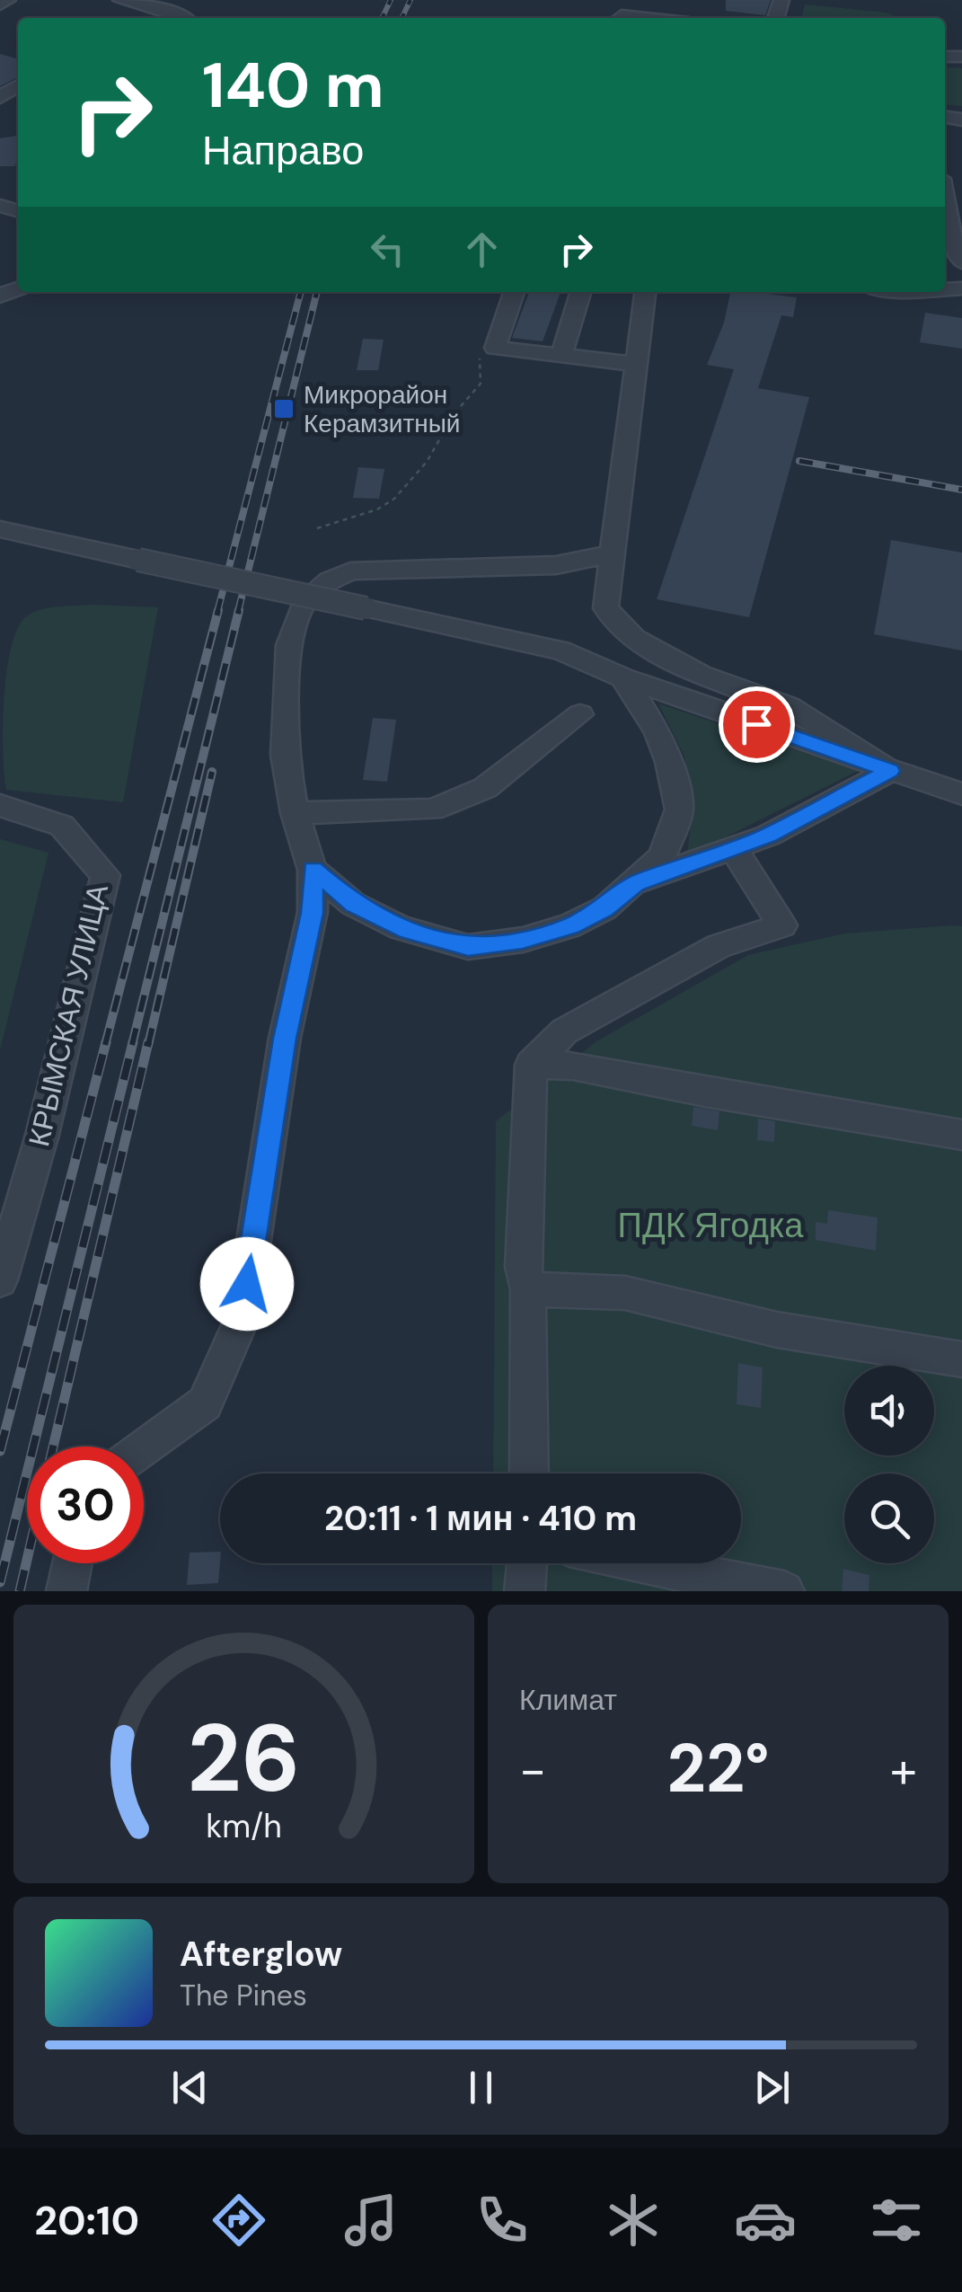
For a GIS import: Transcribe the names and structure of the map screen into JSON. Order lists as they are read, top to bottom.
{
  "streets": {
    "street": ["КРЫМСКАЯ УЛИЦА"]
  },
  "parks": ["ПДК Ягодка"],
  "places": {
    "transit": ["Микрорайон Керамзитный"]
  },
  "page": {
    "turn": ["140 m", "Направо"],
    "limit": "30",
    "trip": "20:11 · 1 мин · 410 m",
    "tile": "Климат",
    "heat": ["−", "22°", "+"],
    "song": ["Afterglow", "The Pines"],
    "tabs": "20:10",
    "gauge": ["26", "km/h"]
  }
}
